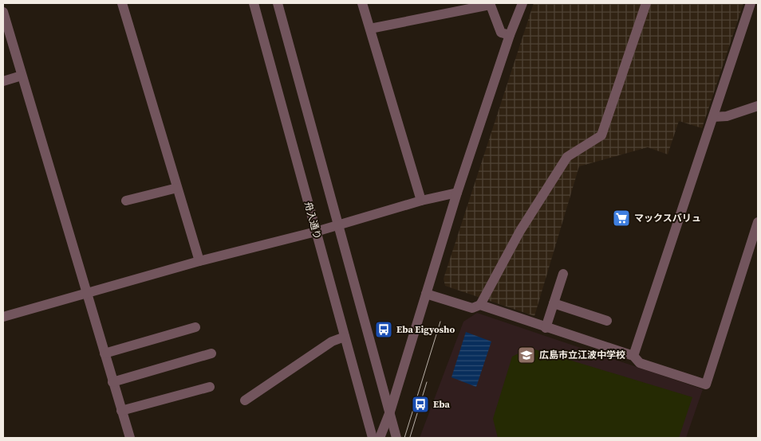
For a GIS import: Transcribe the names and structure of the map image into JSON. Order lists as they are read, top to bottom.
{
  "streets": {
    "street": ["舟入通り"]
  },
  "places": {
    "supermarket": ["マックスバリュ"],
    "bus stop": ["Eba Eigyosho", "Eba"],
    "school or university": ["広島市立江波中学校"]
  }
}
